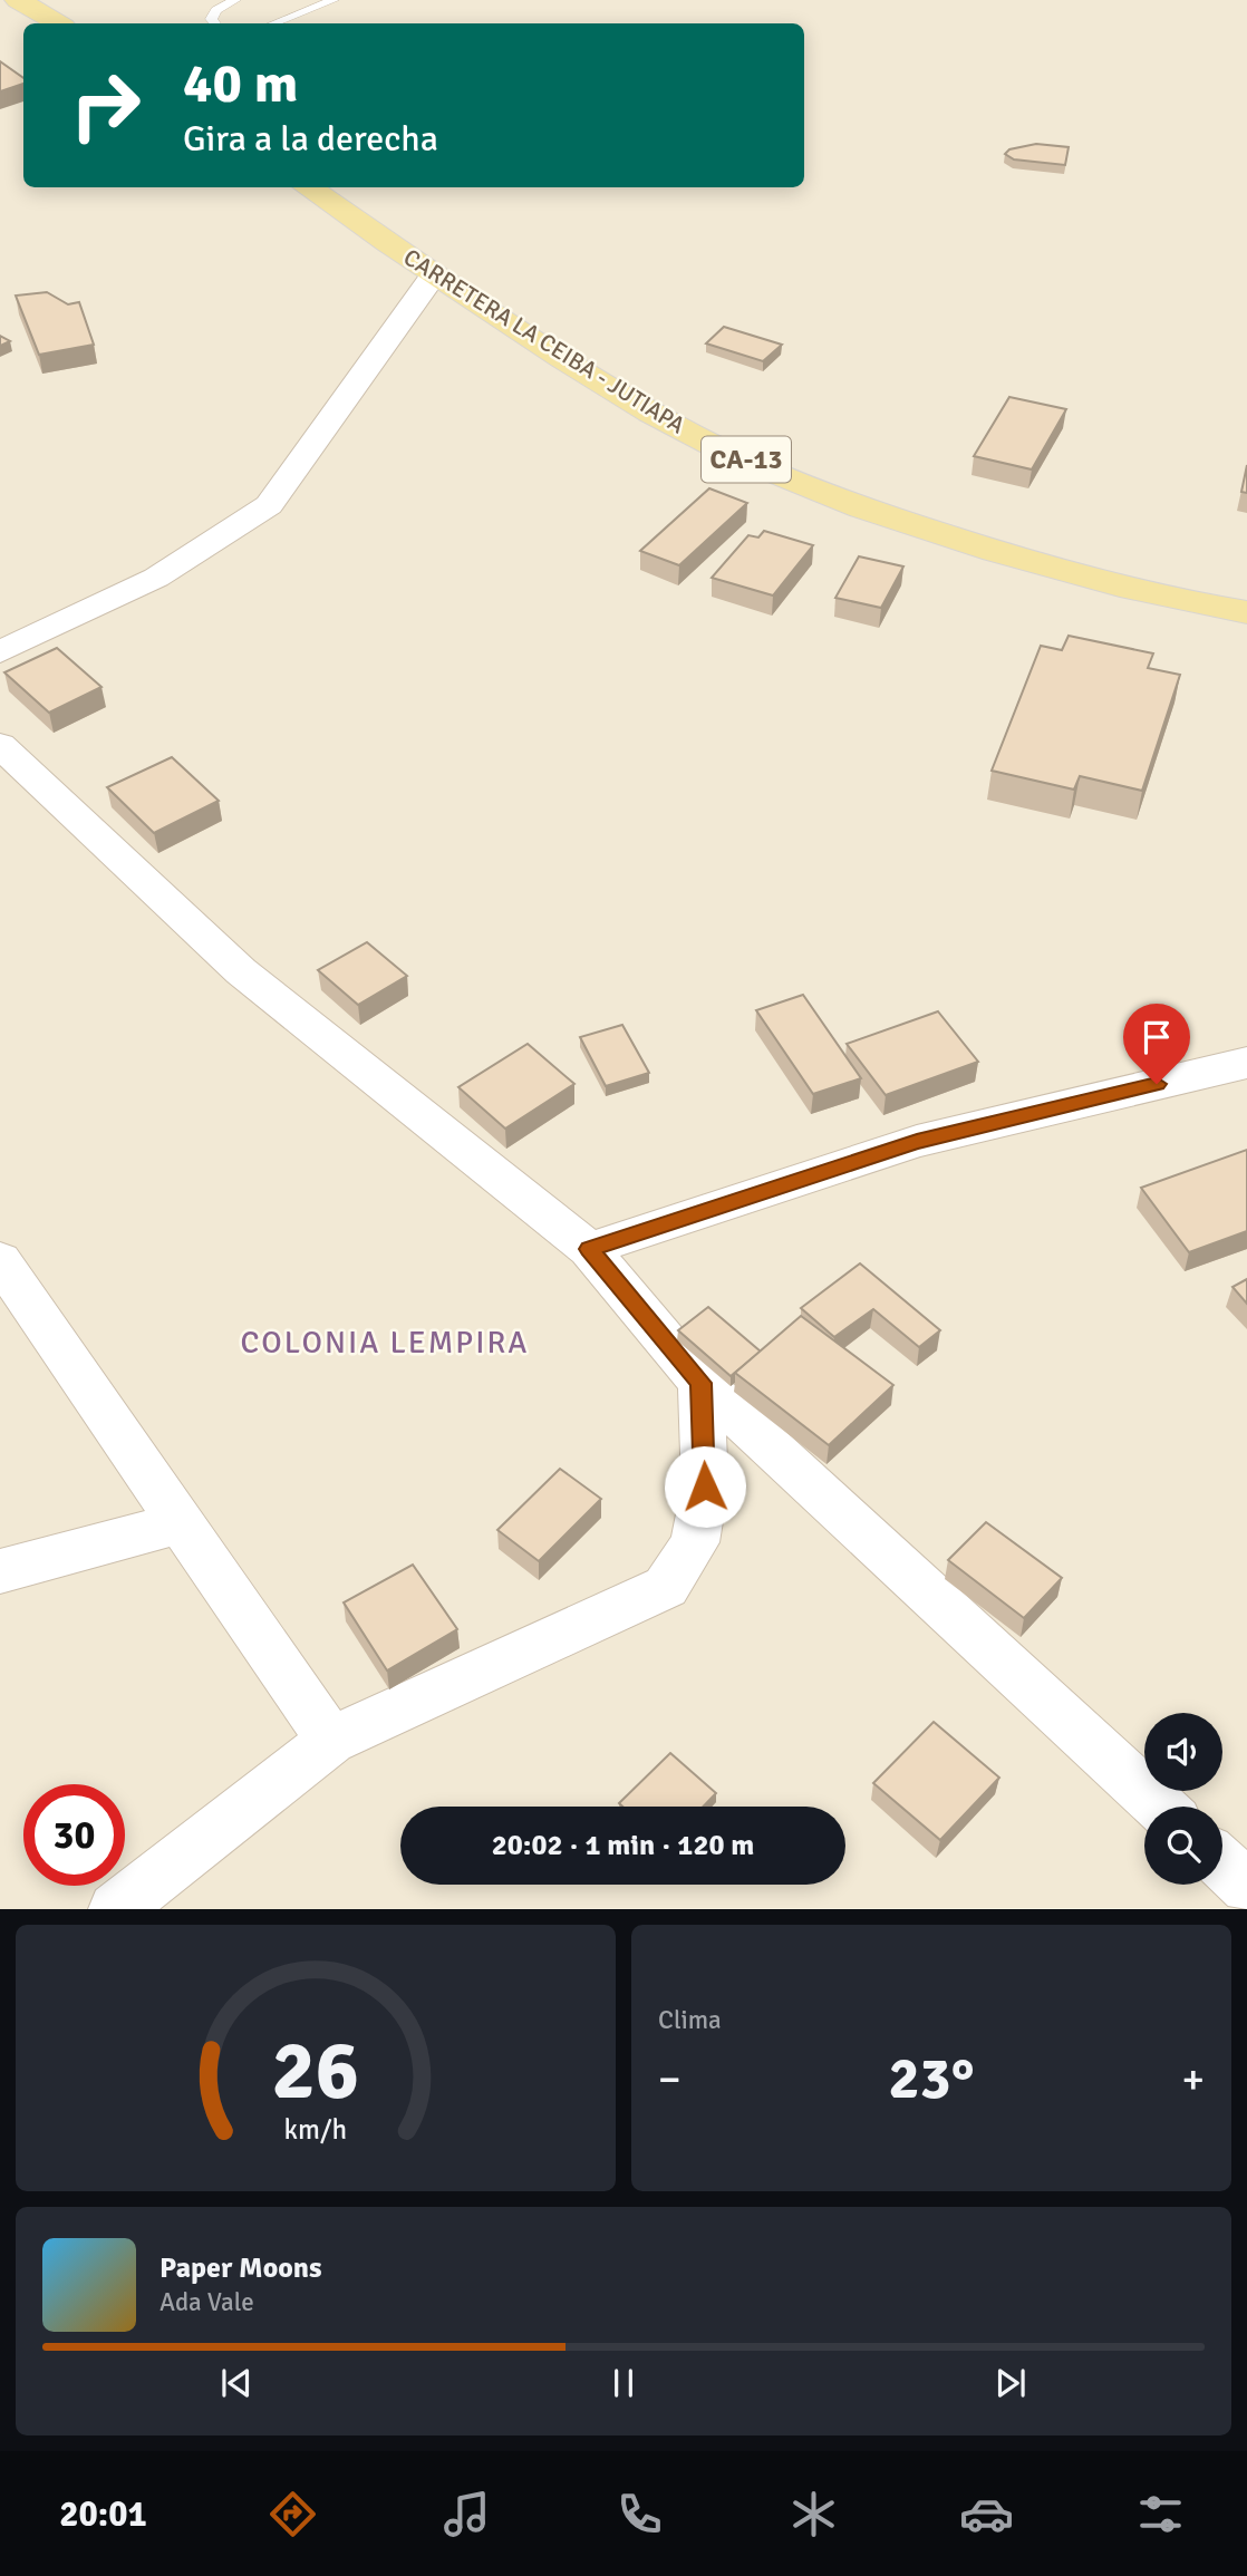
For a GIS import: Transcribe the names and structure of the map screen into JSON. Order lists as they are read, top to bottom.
{
  "streets": {
    "main road": ["CARRETERA LA CEIBA - JUTIAPA", "CA-13"]
  },
  "districts": ["COLONIA LEMPIRA"],
  "page": {
    "turn": ["40 m", "Gira a la derecha"],
    "limit": "30",
    "trip": "20:02 · 1 min · 120 m",
    "tile": "Clima",
    "heat": ["−", "23°", "+"],
    "song": ["Paper Moons", "Ada Vale"],
    "tabs": "20:01",
    "gauge": ["26", "km/h"]
  }
}
